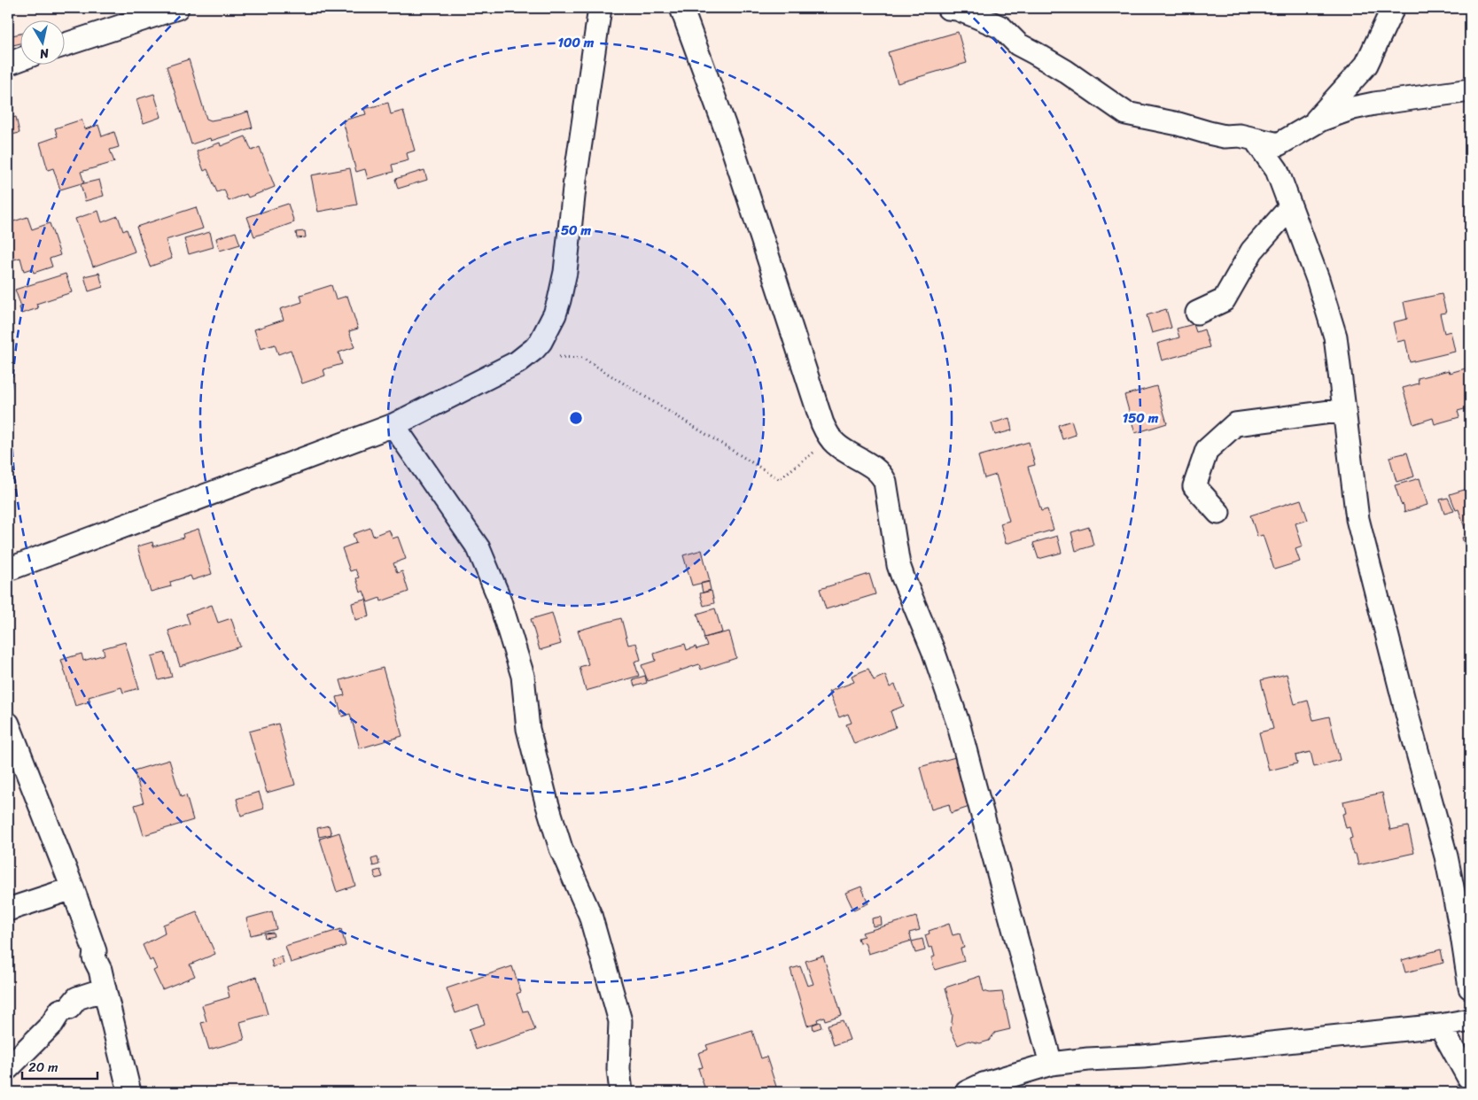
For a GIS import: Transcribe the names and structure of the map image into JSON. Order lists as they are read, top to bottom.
{
  "scale_bar": "20 m",
  "north": "bottom",
  "rings": ["100 m", "50 m", "150 m"]
}
